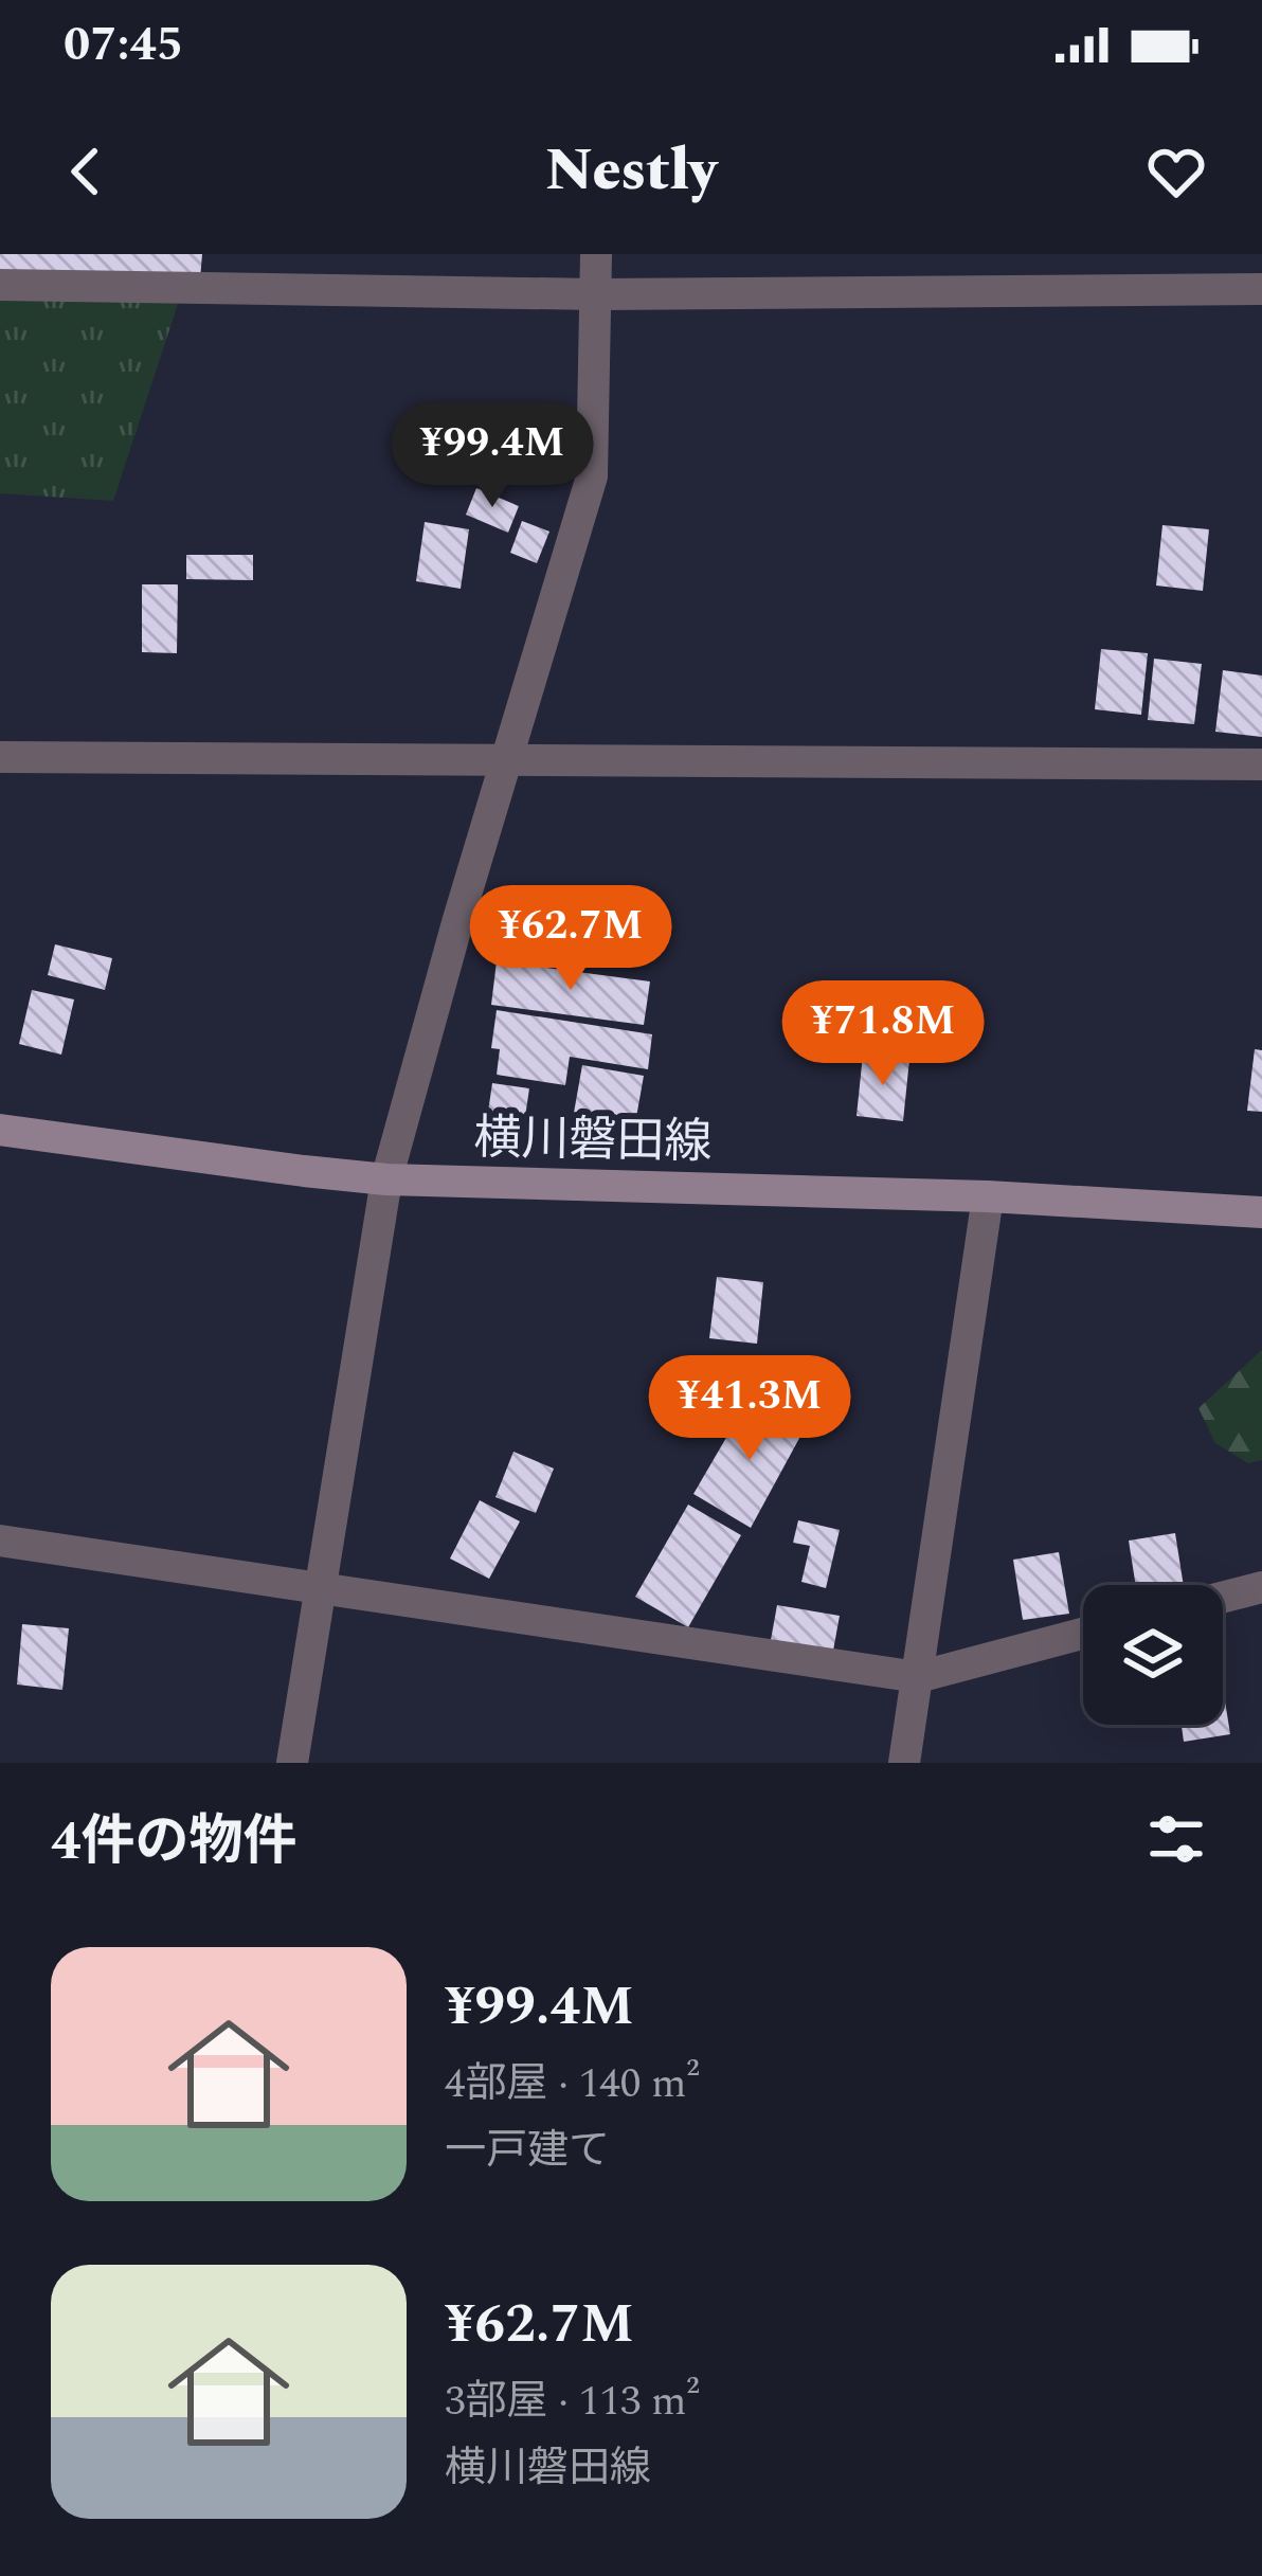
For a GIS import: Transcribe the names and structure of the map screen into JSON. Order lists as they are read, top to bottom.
{
  "streets": {
    "main road": ["横川磐田線"]
  },
  "page": {
    "status": "07:45",
    "header": "Nestly",
    "price": [
      "¥99.4M",
      "¥62.7M",
      "¥71.8M",
      "¥41.3M"
    ],
    "heading": "4件の物件",
    "list": [
      {
        "name": "¥99.4M",
        "note": "4部屋 · 140 m² · 一戸建て"
      },
      {
        "name": "¥62.7M",
        "note": "3部屋 · 113 m² · 横川磐田線"
      }
    ]
  }
}
